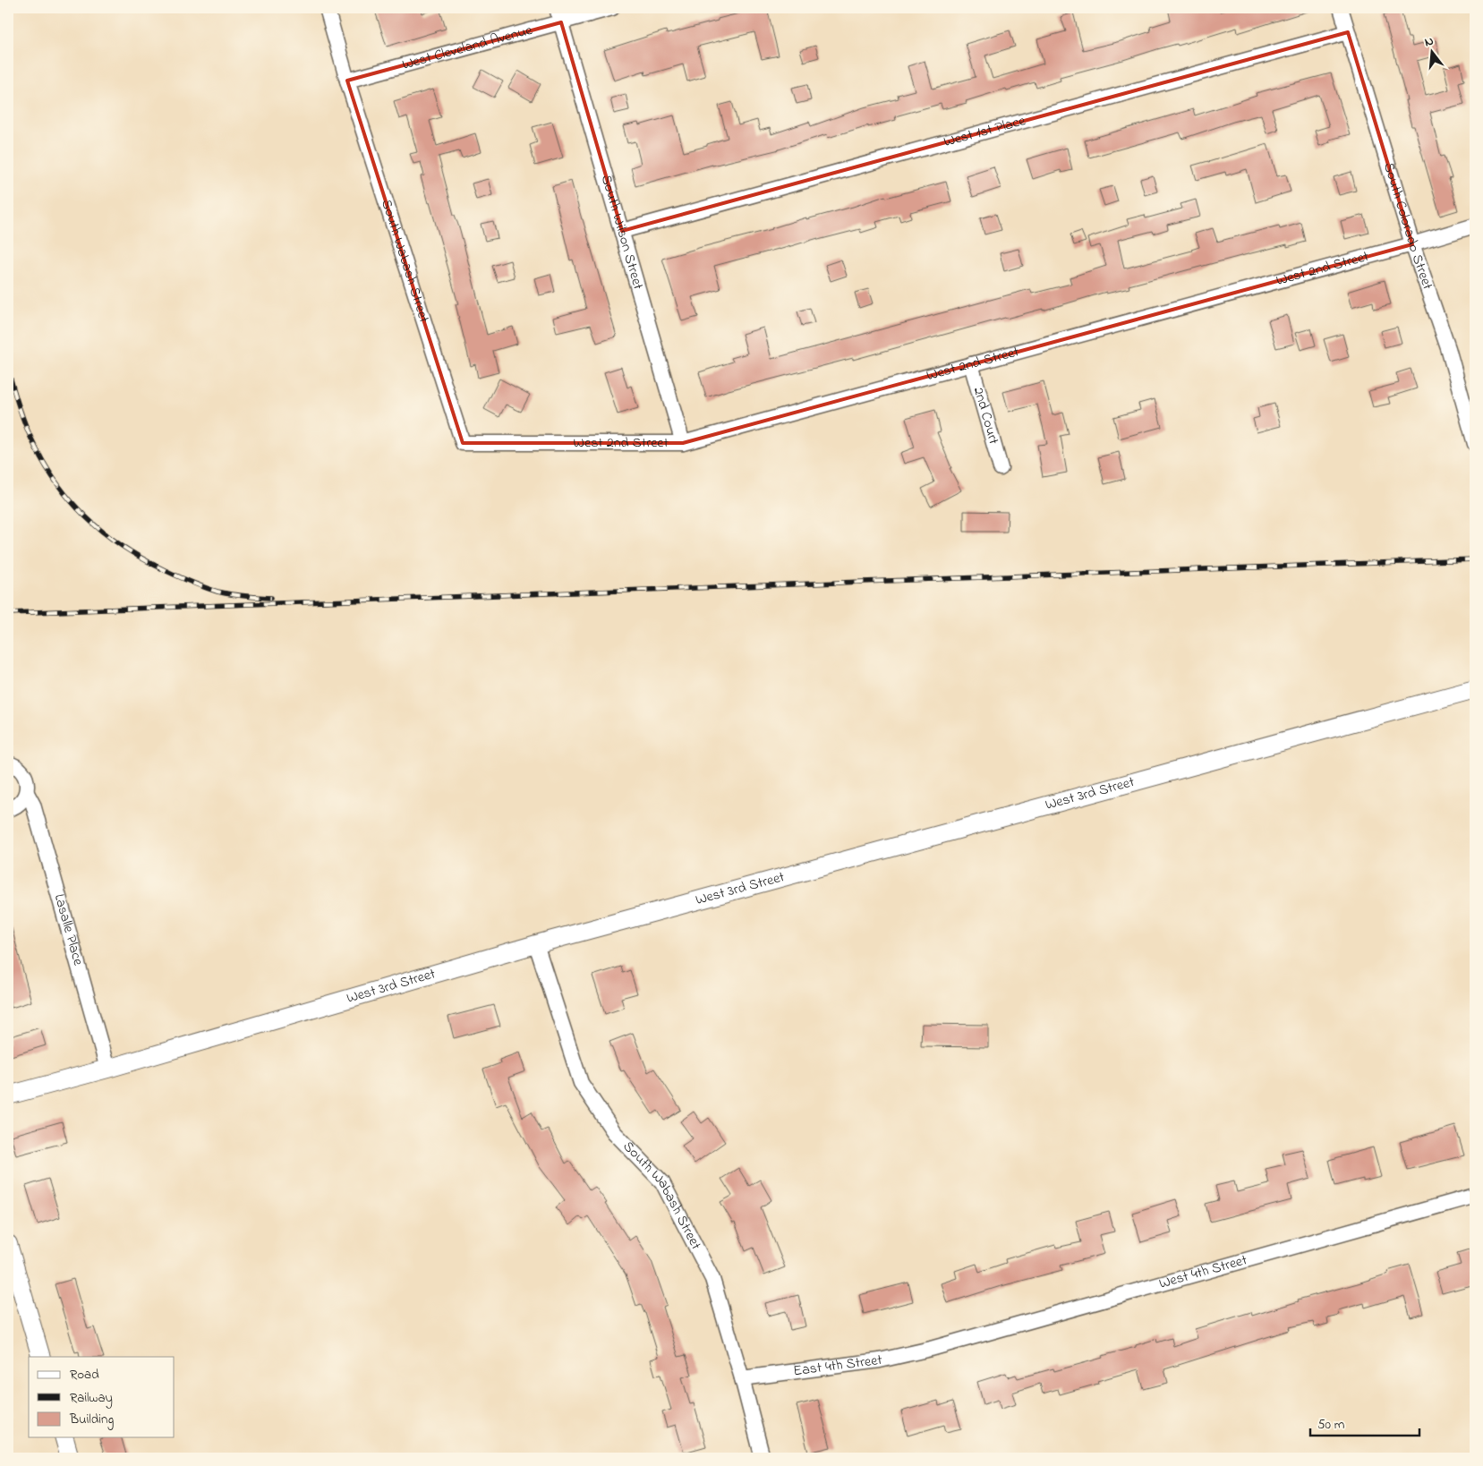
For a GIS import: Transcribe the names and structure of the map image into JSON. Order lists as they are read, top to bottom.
{
  "streets": {
    "street": [
      "West Cleveland Avenue",
      "West 1st Place",
      "South Colorado Street",
      "South Wilson Street",
      "South Wabash Street",
      "West 2nd Street",
      "2nd Court",
      "West 3rd Street",
      "Lasalle Place",
      "West 4th Street",
      "East 4th Street"
    ]
  },
  "crossings": [
    ["West Cleveland Avenue", "South Wilson Street"],
    ["West Cleveland Avenue", "South Wabash Street"],
    ["West 1st Place", "South Colorado Street"],
    ["West 1st Place", "South Wilson Street"],
    ["South Colorado Street", "West 2nd Street"],
    ["South Wilson Street", "West 2nd Street"],
    ["South Wabash Street", "West 2nd Street"],
    ["South Wabash Street", "West 3rd Street"],
    ["South Wabash Street", "East 4th Street"],
    ["West 2nd Street", "2nd Court"],
    ["West 3rd Street", "Lasalle Place"],
    ["West 4th Street", "East 4th Street"]
  ],
  "legend": ["Road", "Railway", "Building"],
  "scale_bar": "50 m",
  "north": "top"
}
